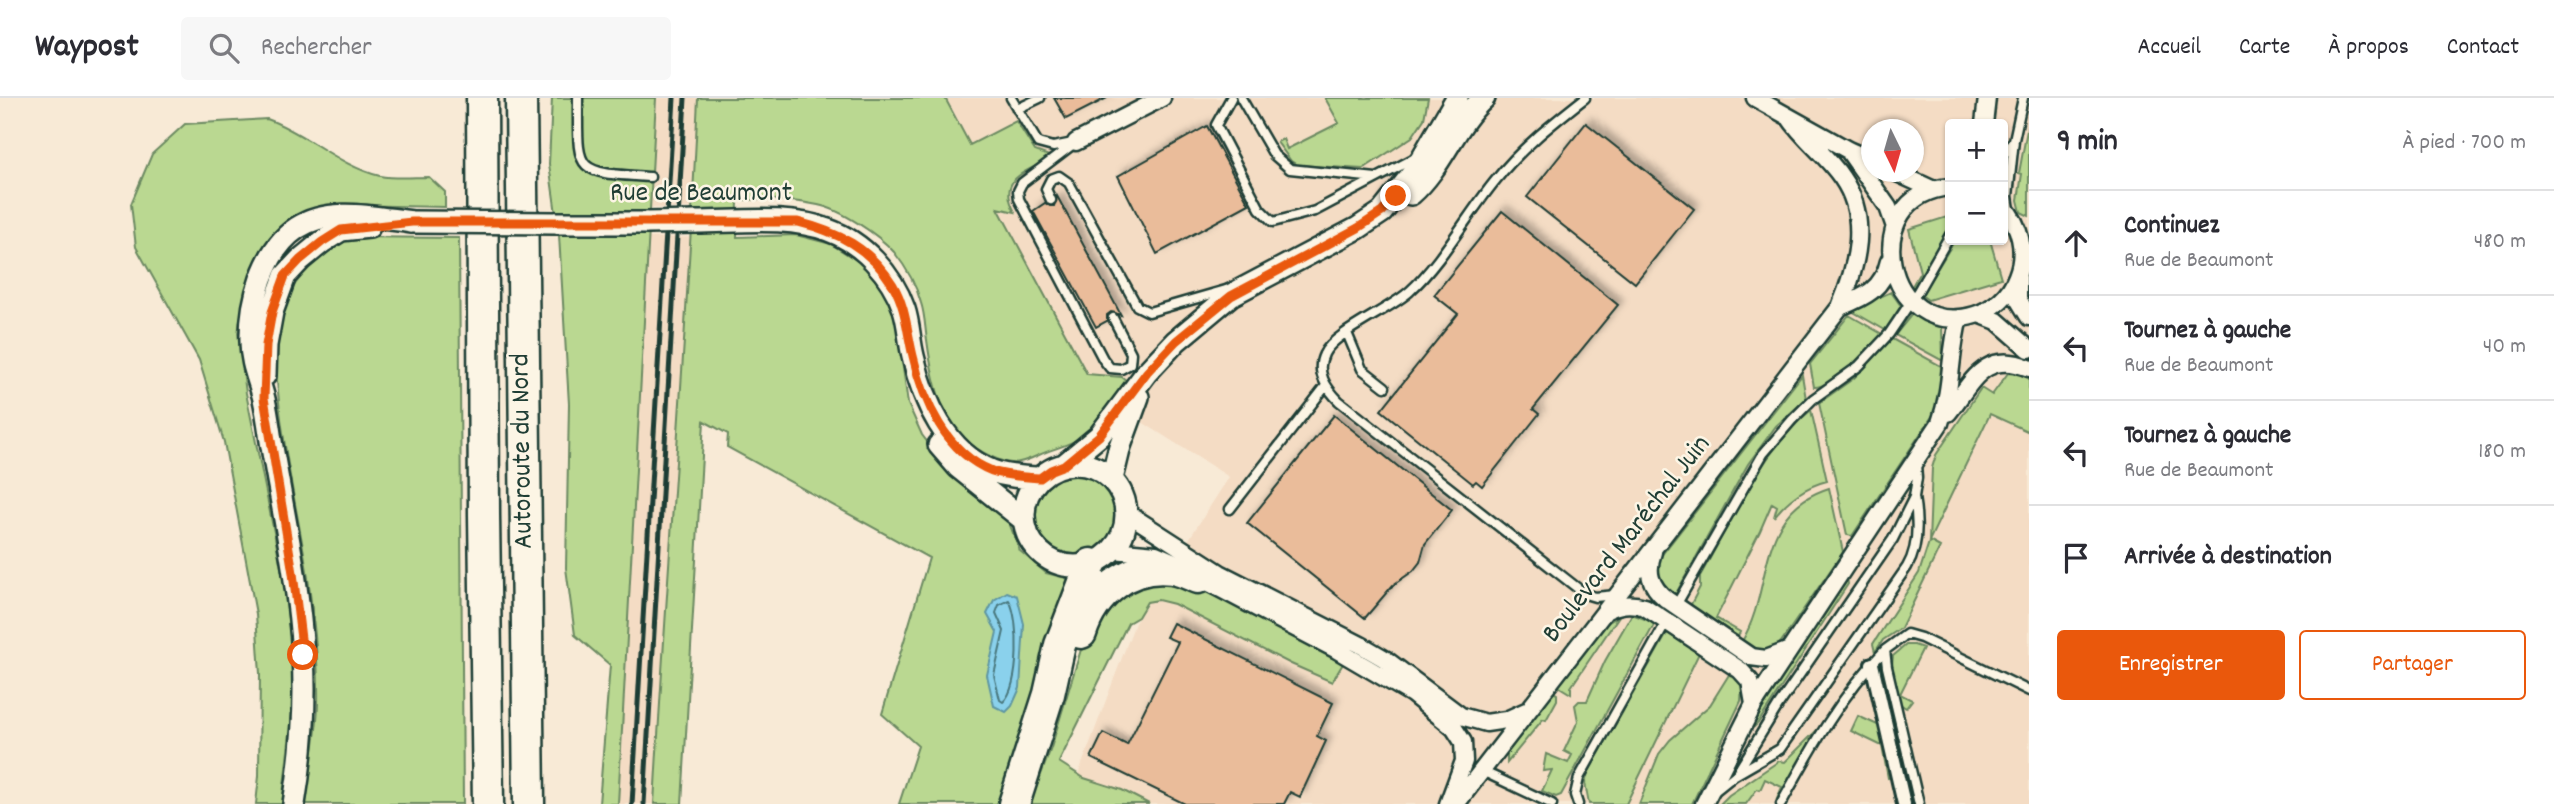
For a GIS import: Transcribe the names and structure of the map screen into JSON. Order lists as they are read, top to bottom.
{
  "streets": {
    "highway": ["Autoroute du Nord"],
    "street": ["Rue de Beaumont", "Boulevard Maréchal Juin"]
  },
  "north": "bottom",
  "page": {
    "header": "Waypost",
    "search": "Rechercher",
    "nav": [
      "Accueil",
      "Carte",
      "À propos",
      "Contact"
    ],
    "heading": ["9 min", "À pied · 700 m"],
    "map_buttons": ["+", "−"],
    "list": [
      ["Continuez", "Rue de Beaumont", "480 m"],
      ["Tournez à gauche", "Rue de Beaumont", "40 m"],
      ["Tournez à gauche", "Rue de Beaumont", "180 m"],
      "Arrivée à destination"
    ],
    "buttons": ["Enregistrer", "Partager"]
  }
}
